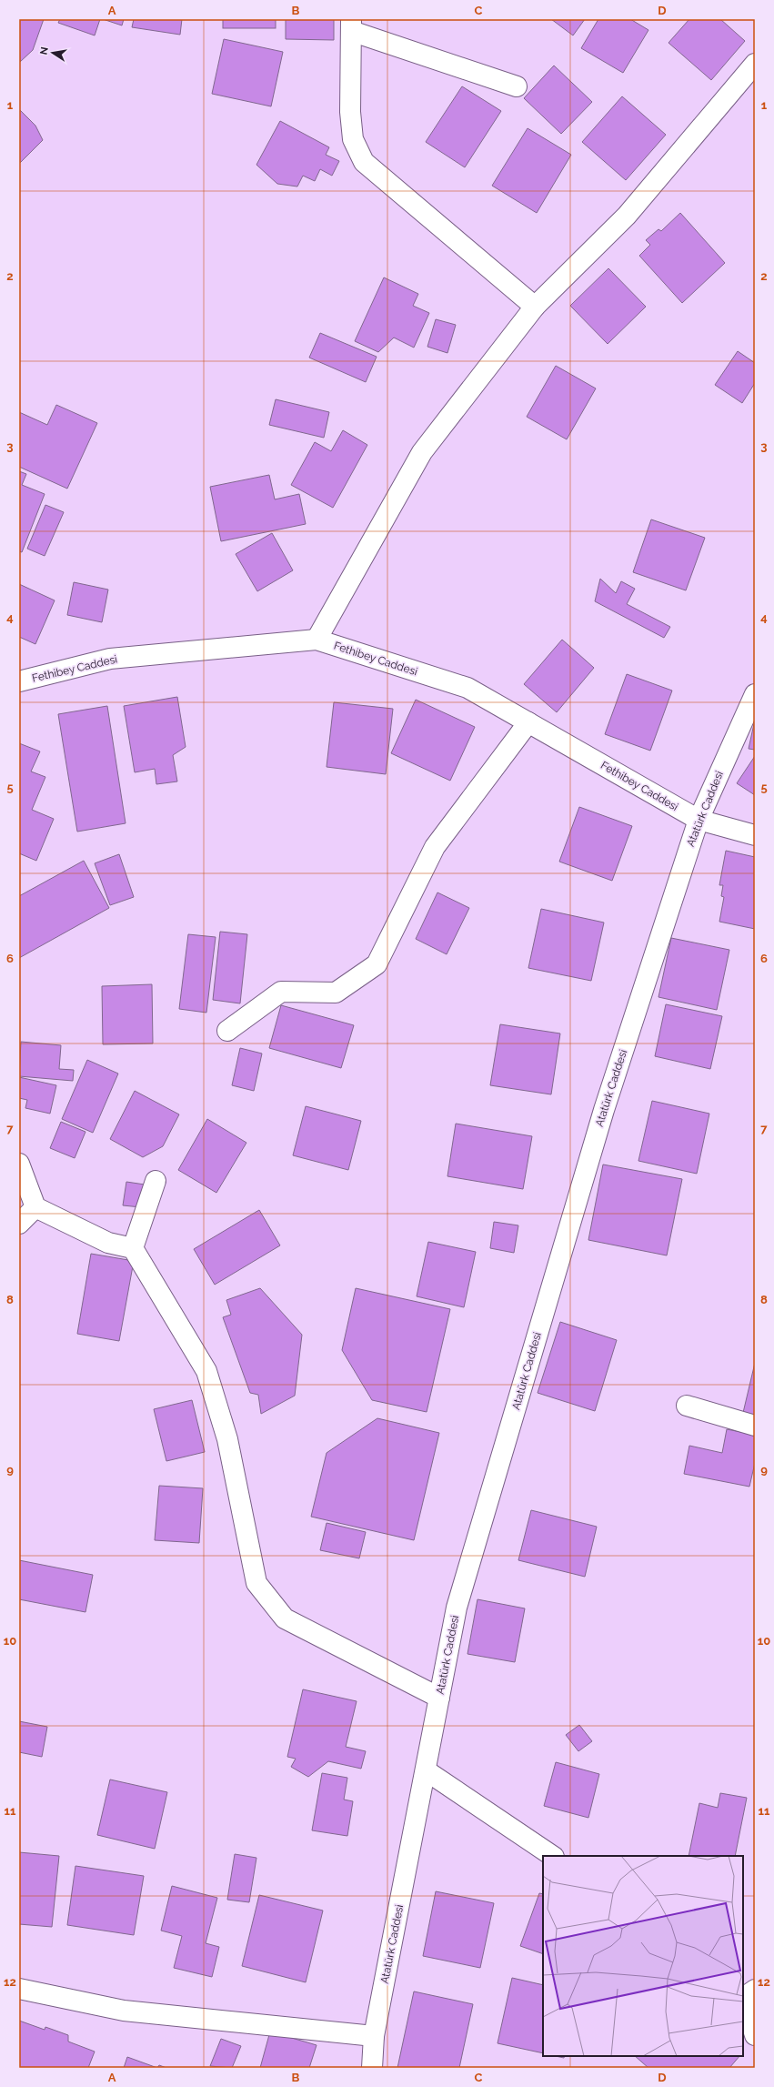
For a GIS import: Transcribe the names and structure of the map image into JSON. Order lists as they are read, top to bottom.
{
  "streets": {
    "street": ["Fethibey Caddesi", "Atatürk Caddesi"]
  },
  "crossings": [
    ["Fethibey Caddesi", "Atatürk Caddesi"]
  ],
  "north": "left",
  "grid": {
    "columns": [
      "A",
      "B",
      "C",
      "D"
    ],
    "rows": [
      "1",
      "2",
      "3",
      "4",
      "5",
      "6",
      "7",
      "8",
      "9",
      "10",
      "11",
      "12"
    ]
  }
}
